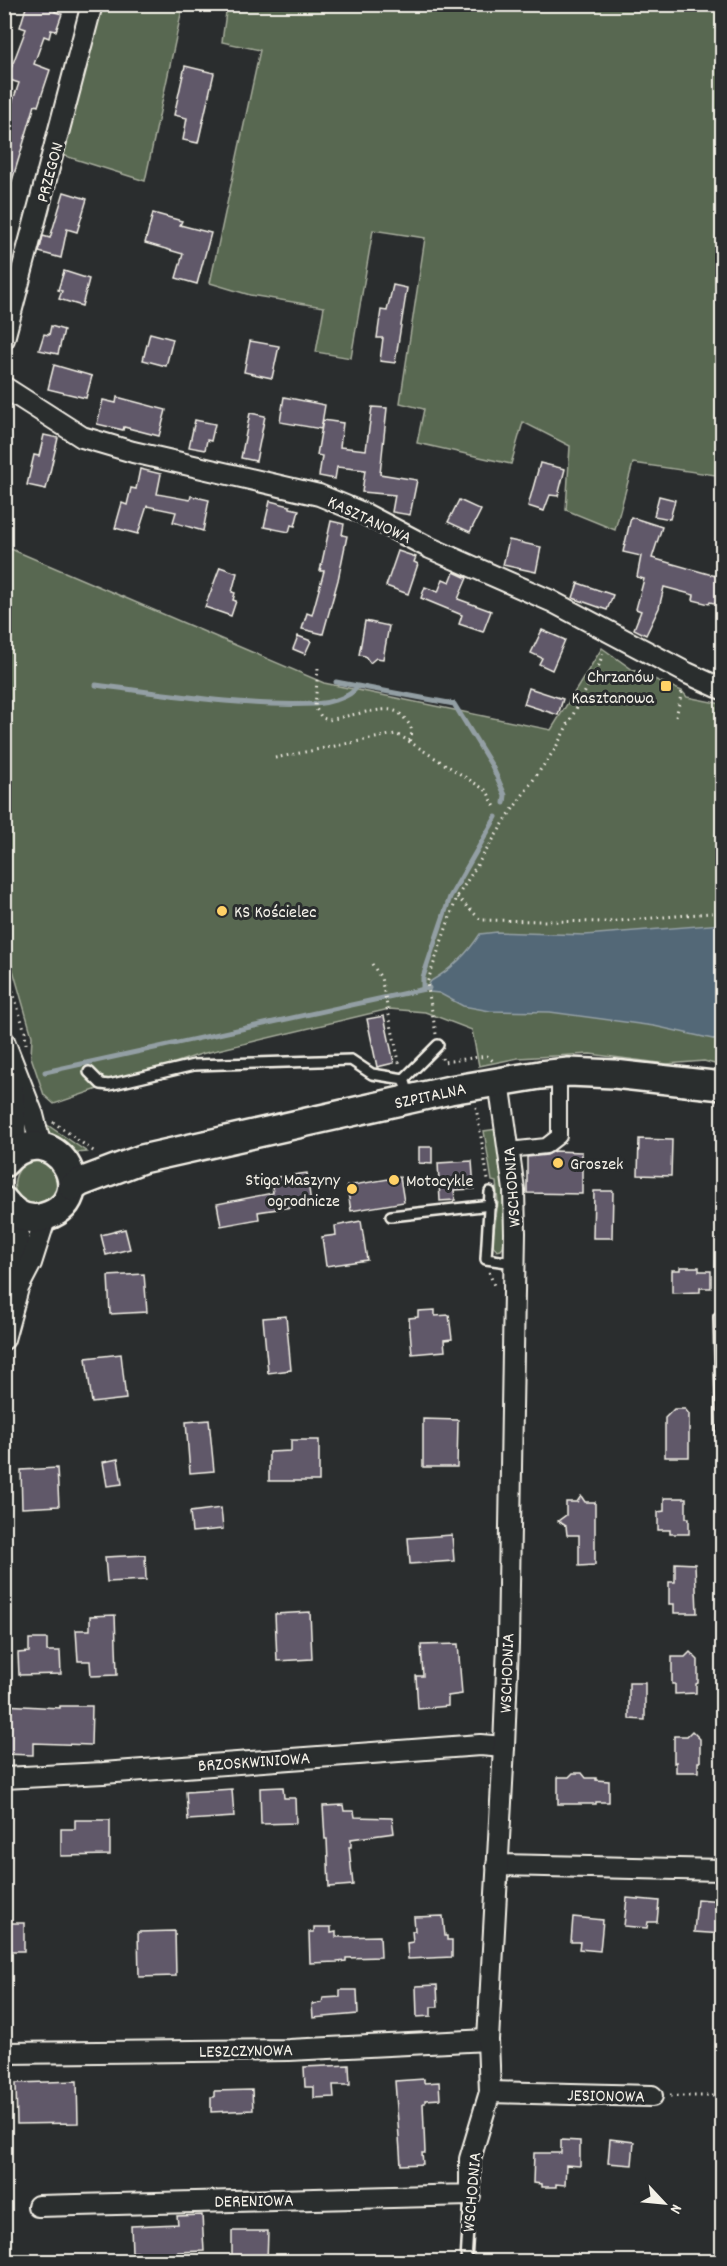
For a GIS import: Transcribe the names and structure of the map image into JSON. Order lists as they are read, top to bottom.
{
  "streets": {
    "main road": ["SZPITALNA"],
    "street": [
      "PRZEGON",
      "KASZTANOWA",
      "WSCHODNIA",
      "BRZOSKWINIOWA",
      "LESZCZYNOWA",
      "JESIONOWA",
      "DERENIOWA"
    ]
  },
  "crossings": [
    ["SZPITALNA", "WSCHODNIA"],
    ["WSCHODNIA", "BRZOSKWINIOWA"],
    ["WSCHODNIA", "LESZCZYNOWA"],
    ["WSCHODNIA", "JESIONOWA"],
    ["WSCHODNIA", "DERENIOWA"]
  ],
  "places": {
    "transit": ["Chrzanów Kasztanowa"],
    "other": [
      "KS Kościelec",
      "Groszek",
      "Motocykle",
      "Stiga Maszyny ogrodnicze"
    ]
  },
  "north": "bottom right"
}
